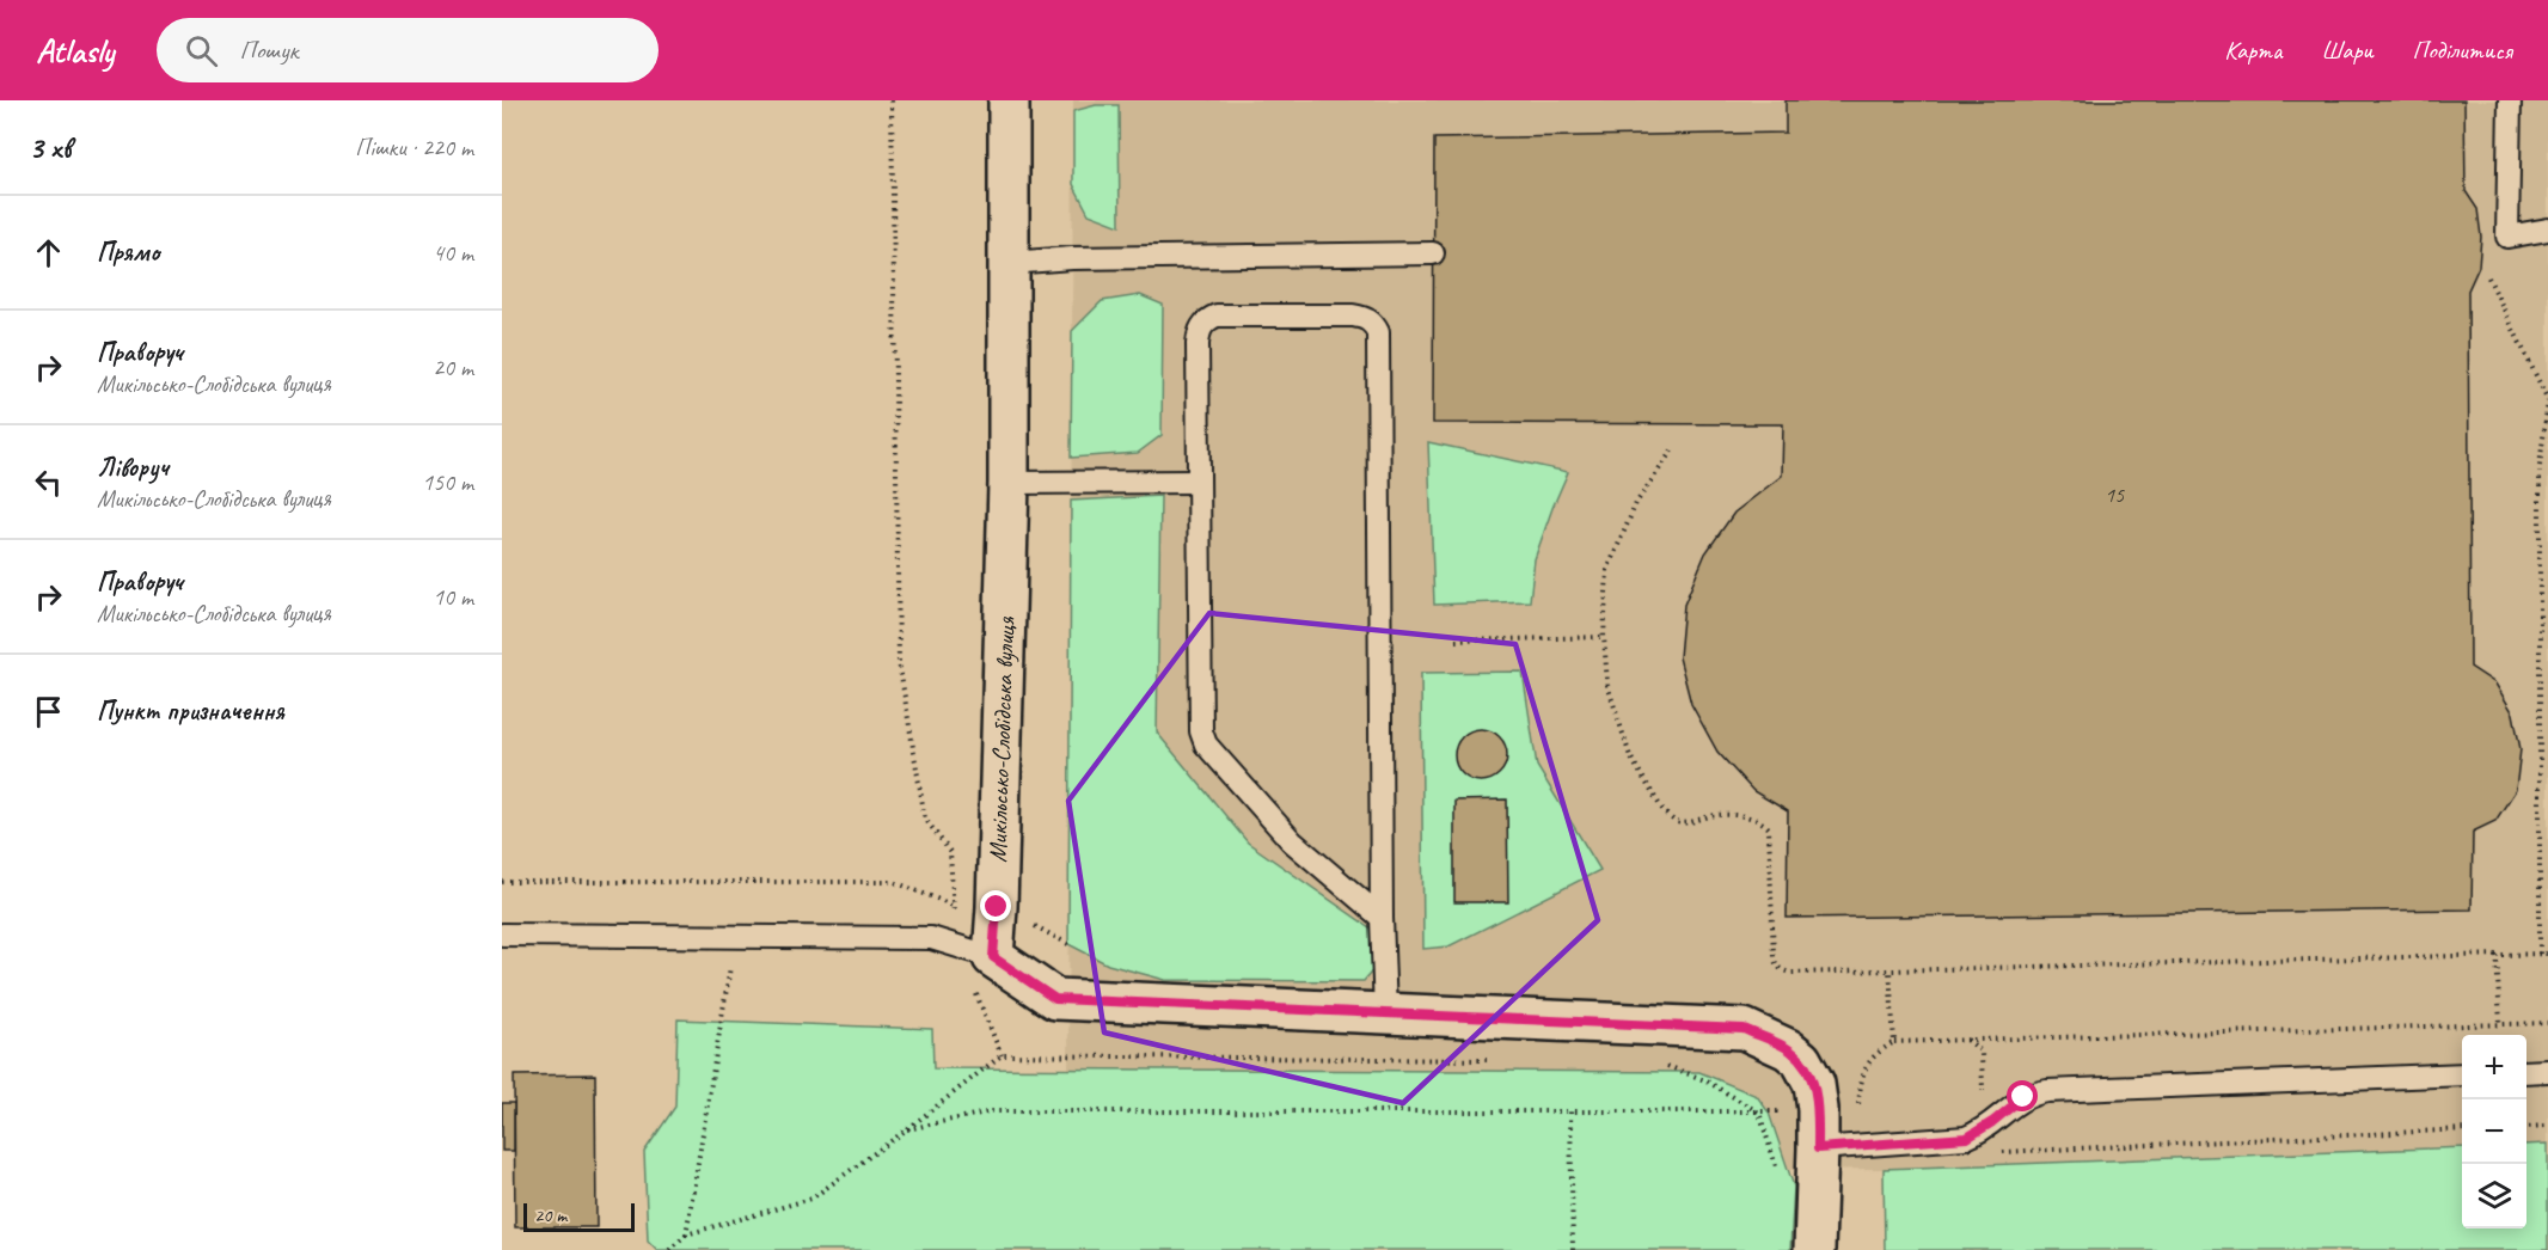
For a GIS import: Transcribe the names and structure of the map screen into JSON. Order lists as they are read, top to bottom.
{
  "streets": {
    "street": ["Микільсько-Слобідська вулиця"]
  },
  "house_numbers": ["15"],
  "scale_bar": "20 m",
  "page": {
    "header": "Atlasly",
    "search": "Пошук",
    "nav": ["Карта", "Шари", "Поділитися"],
    "heading": ["3 хв", "Пішки · 220 m"],
    "list": [
      ["Прямо", "40 m"],
      ["Праворуч", "Микільсько-Слобідська вулиця", "20 m"],
      ["Ліворуч", "Микільсько-Слобідська вулиця", "150 m"],
      ["Праворуч", "Микільсько-Слобідська вулиця", "10 m"],
      "Пункт призначення"
    ],
    "map_buttons": ["+", "−"],
    "scale": "20 m"
  }
}
